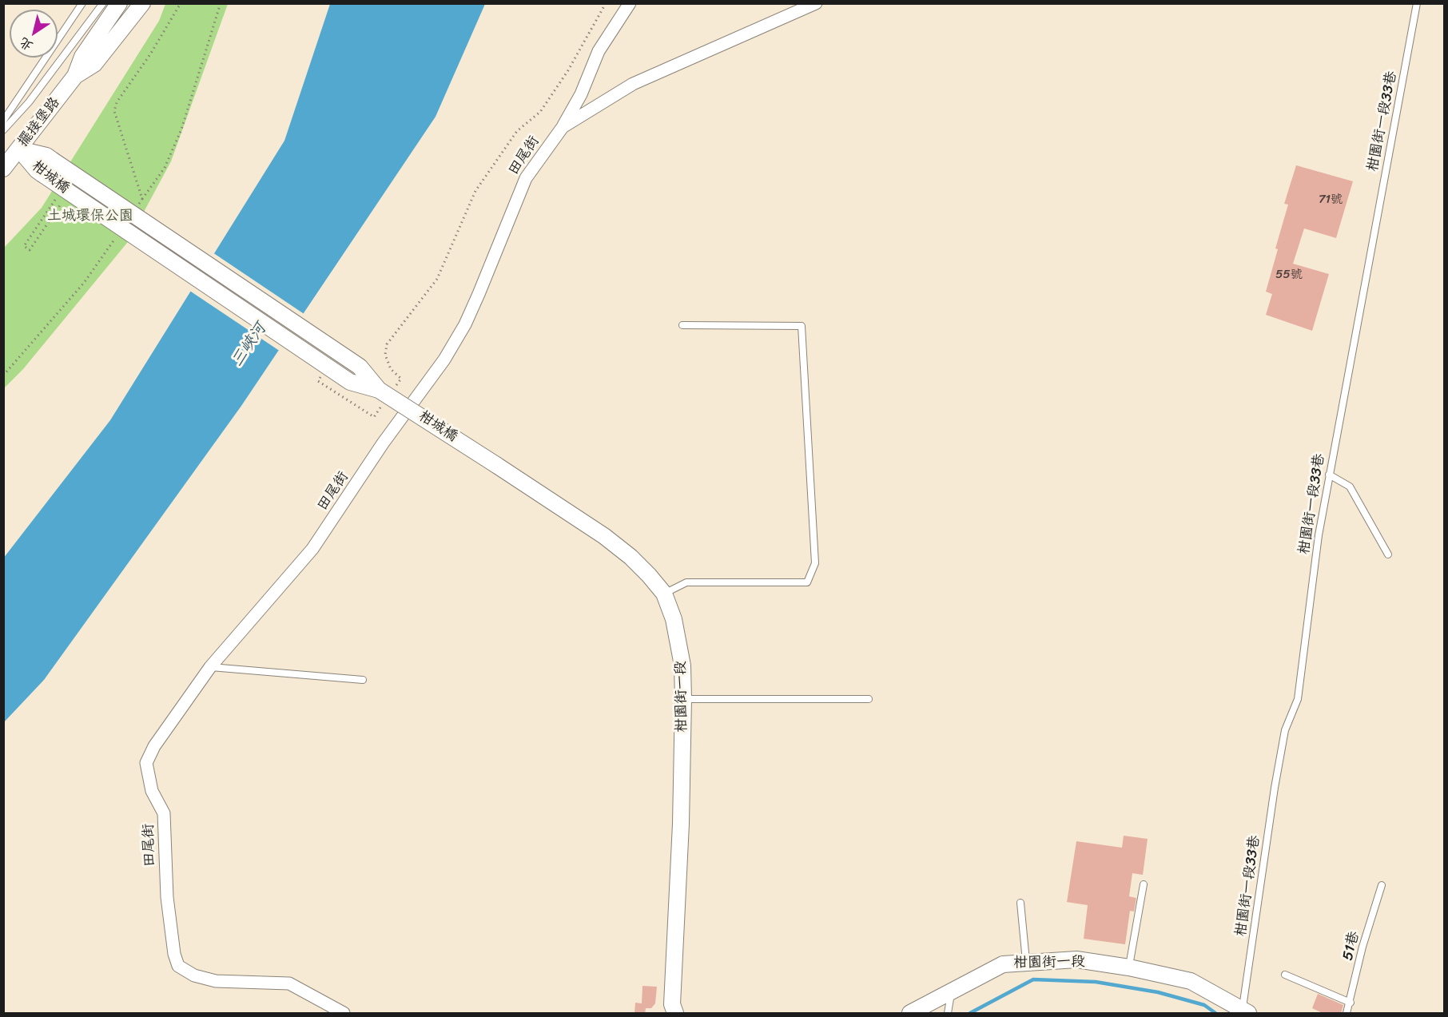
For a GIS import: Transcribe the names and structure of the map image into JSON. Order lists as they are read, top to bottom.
{
  "streets": {
    "street": [
      "擺接堡路",
      "田尾街",
      "柑城橋",
      "柑園街一段"
    ],
    "lane": ["柑園街一段33巷", "51巷"]
  },
  "crossings": [
    ["柑園街一段33巷", "柑園街一段"],
    ["擺接堡路", "柑城橋"],
    ["柑城橋", "柑園街一段"]
  ],
  "water": ["三峽河"],
  "parks": ["土城環保公園"],
  "house_numbers": ["71號", "55號"],
  "north": "bottom left"
}
